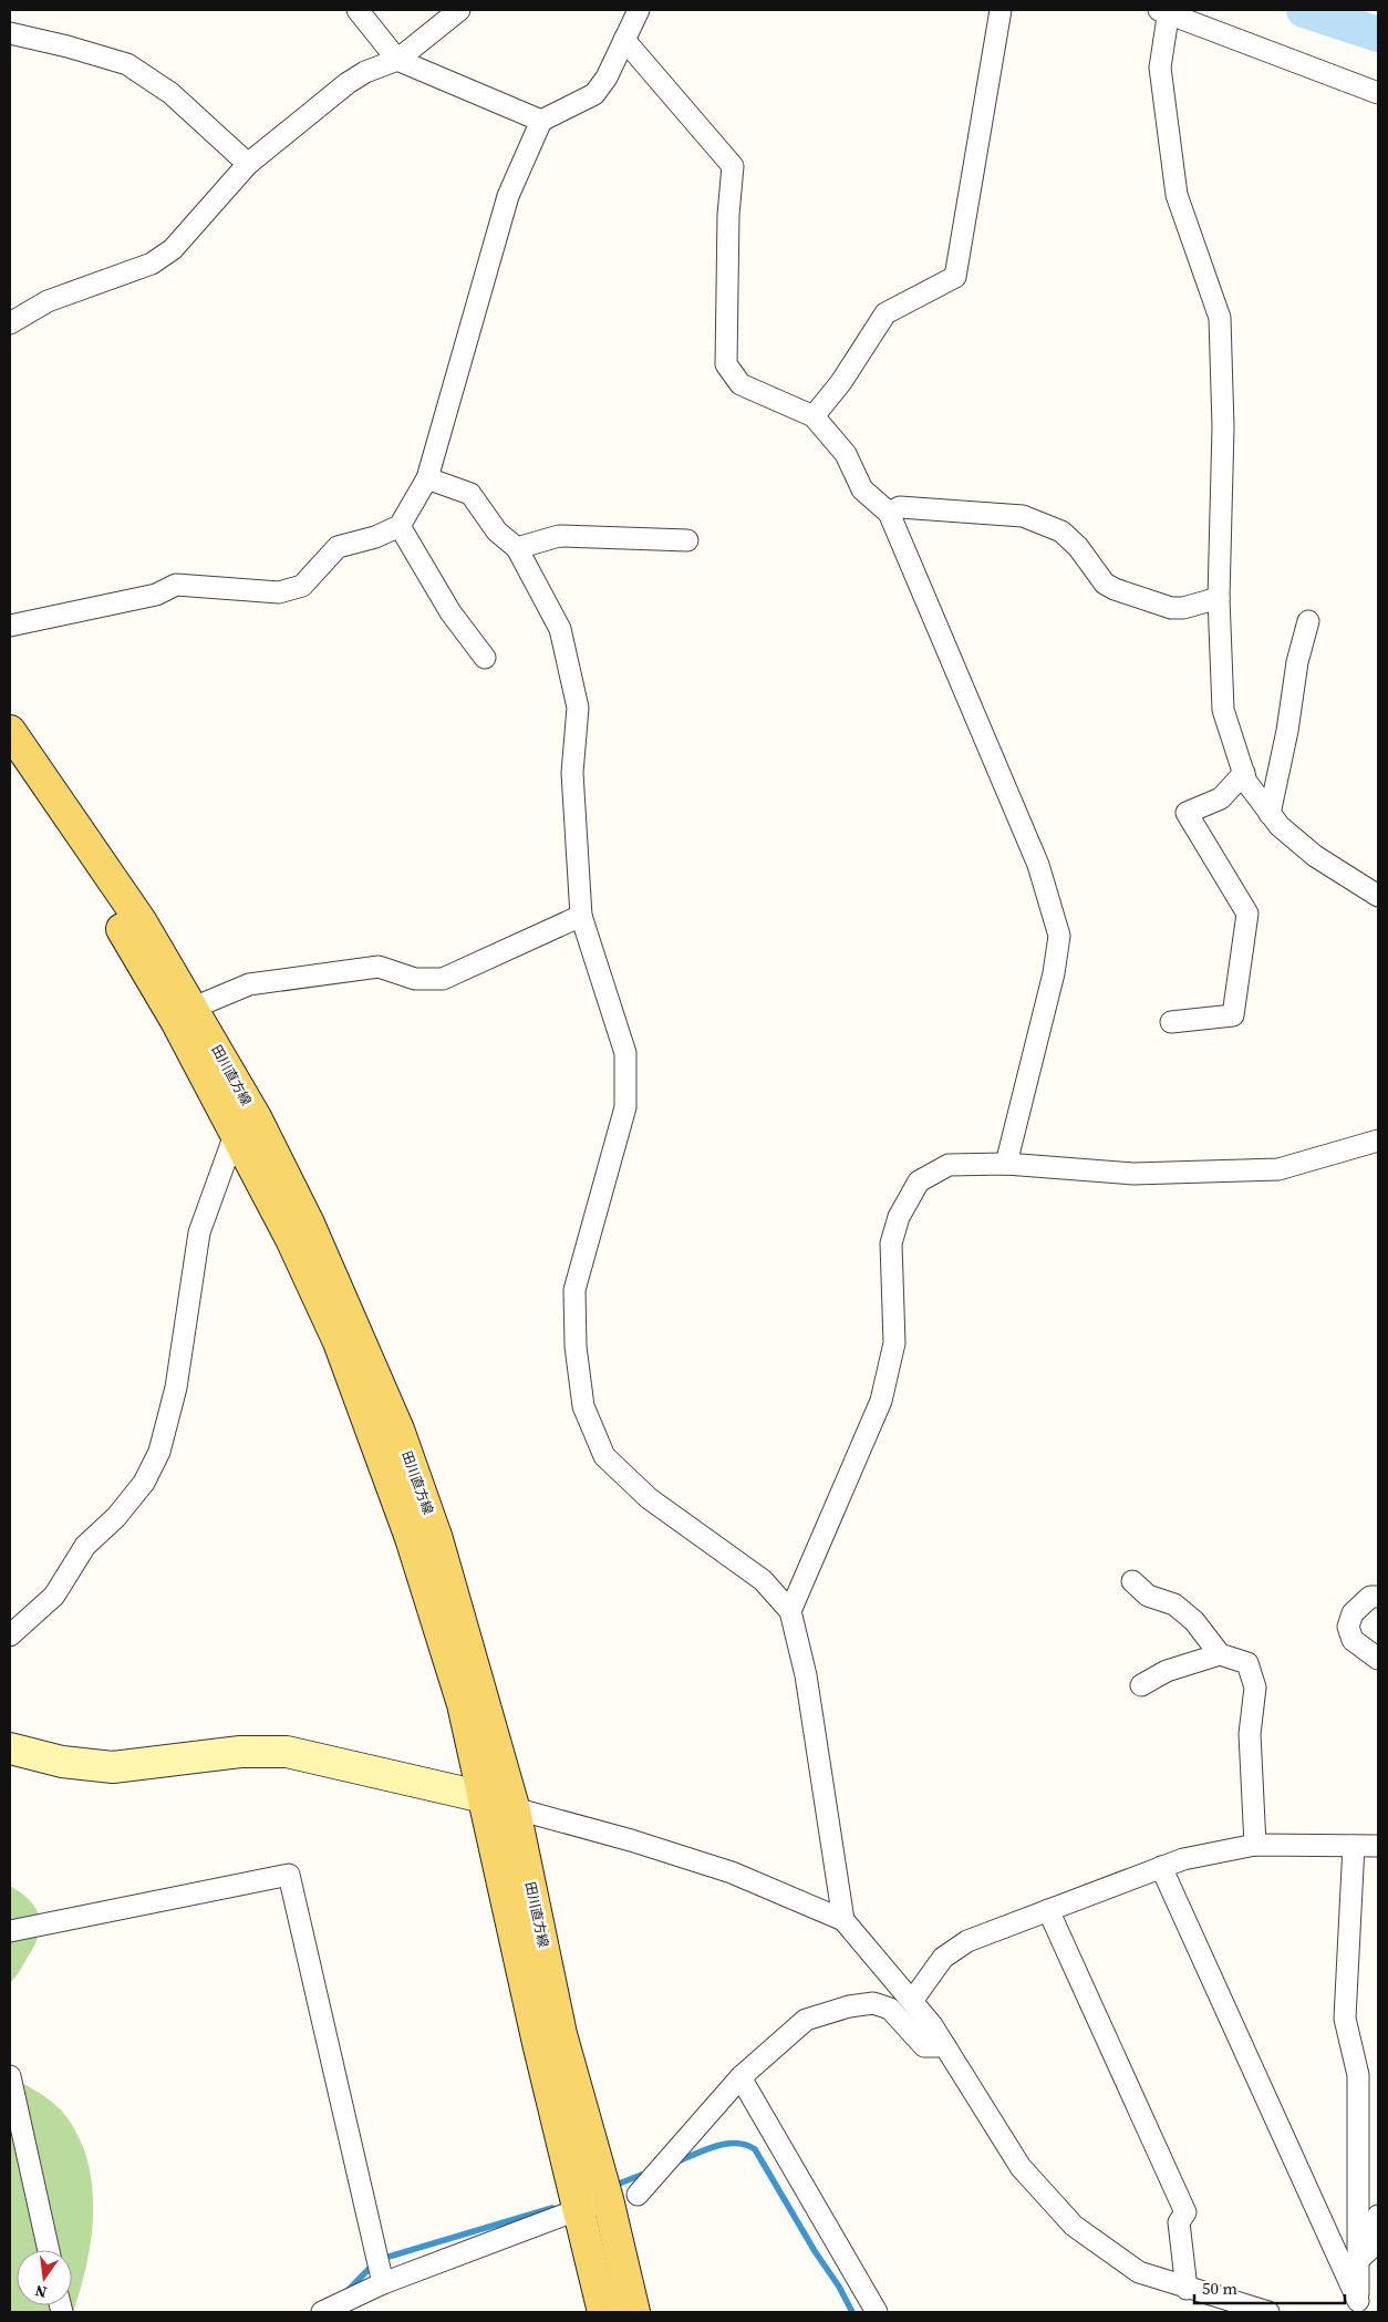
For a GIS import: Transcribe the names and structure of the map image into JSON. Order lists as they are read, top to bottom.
{
  "streets": {
    "main road": ["田川直方線"]
  },
  "scale_bar": "50 m",
  "north": "bottom"
}
